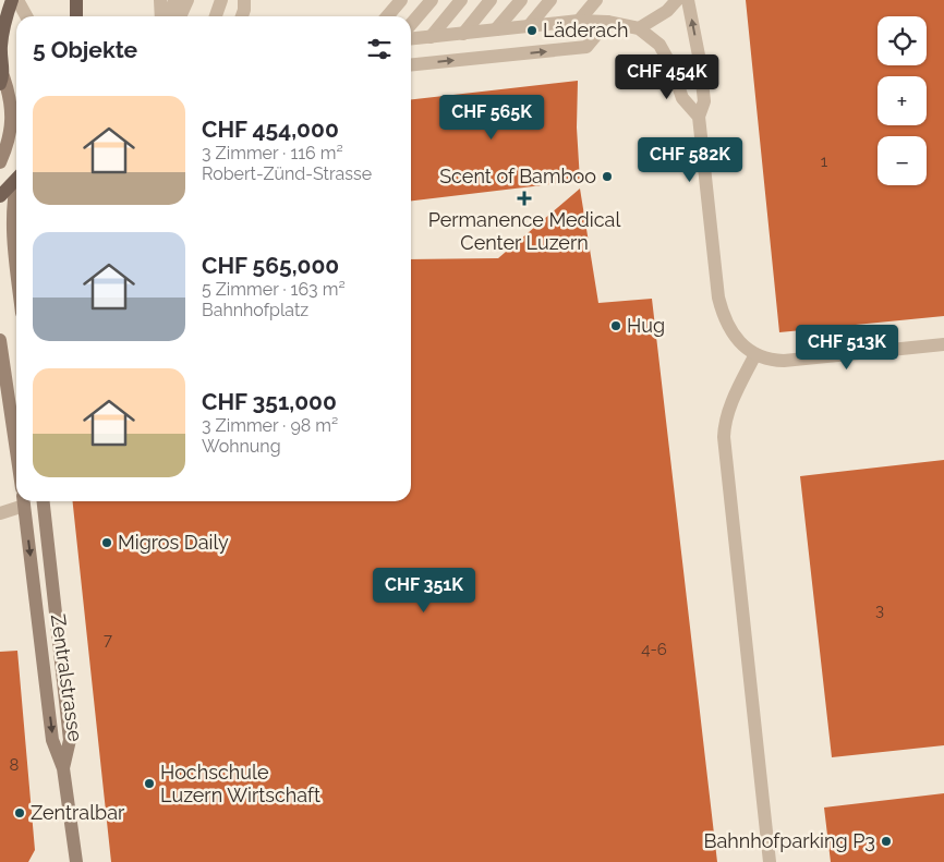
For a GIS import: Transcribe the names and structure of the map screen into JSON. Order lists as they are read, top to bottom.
{
  "streets": {
    "main road": ["Zentralstrasse"]
  },
  "places": {
    "other": [
      "Läderach",
      "Scent of Bamboo",
      "Hug",
      "Migros Daily",
      "Hochschule Luzern Wirtschaft",
      "Zentralbar",
      "Bahnhofparking P3"
    ],
    "health": ["Permanence Medical Center Luzern"]
  },
  "house_numbers": [
    "1",
    "3",
    "7",
    "4-6",
    "8"
  ],
  "page": {
    "map_buttons": ["+", "−"],
    "heading": "5 Objekte",
    "price": [
      "CHF 454K",
      "CHF 565K",
      "CHF 582K",
      "CHF 513K",
      "CHF 351K"
    ],
    "list": [
      {
        "name": "CHF 454,000",
        "note": "3 Zimmer · 116 m² · Robert-Zünd-Strasse"
      },
      {
        "name": "CHF 565,000",
        "note": "5 Zimmer · 163 m² · Bahnhofplatz"
      },
      {
        "name": "CHF 351,000",
        "note": "3 Zimmer · 98 m² · Wohnung"
      }
    ]
  }
}
